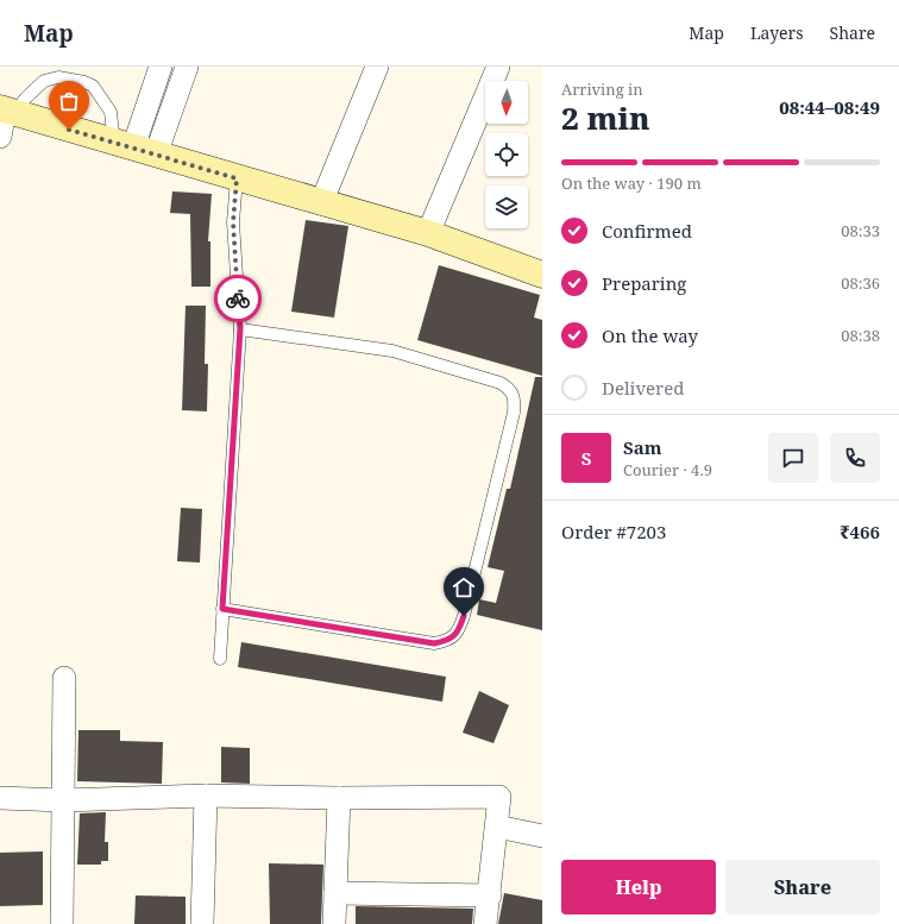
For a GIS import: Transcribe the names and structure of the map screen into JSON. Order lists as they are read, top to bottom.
{
  "north": "bottom",
  "page": {
    "header": "Map",
    "nav": ["Map", "Layers", "Share"],
    "heading": ["2 min", "Arriving in", "08:44–08:49"],
    "panel": [
      "Sam",
      "Courier · 4.9",
      "Order #7203",
      "₹466"
    ],
    "bar": "On the way · 190 m",
    "list": [
      ["Confirmed", "08:33"],
      ["Preparing", "08:36"],
      ["On the way", "08:38"],
      "Delivered"
    ],
    "round": "S",
    "buttons": ["Help", "Share"]
  }
}
